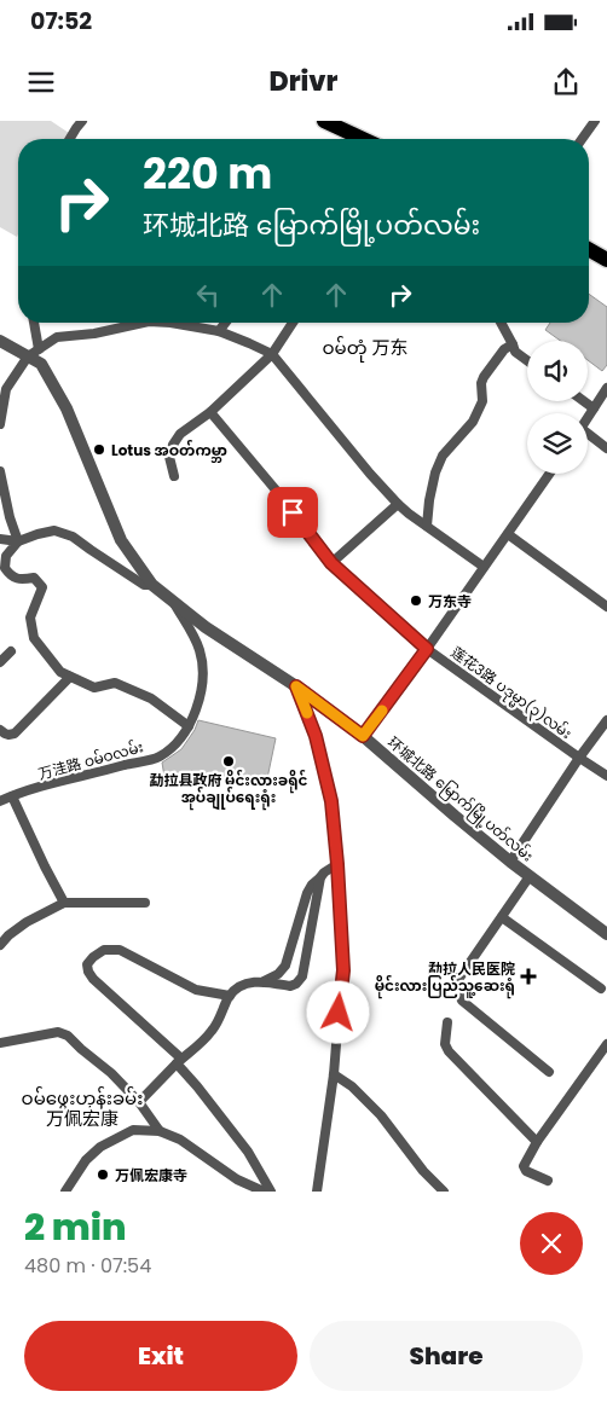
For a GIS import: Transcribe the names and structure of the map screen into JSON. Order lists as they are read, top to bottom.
{
  "streets": {
    "street": ["莲花3路 ပဒုမ္မာ(၃)လမ်း", "万洼路 ဝမ်ဝလမ်း", "环城北路 မြောက်မြို့ပတ်လမ်း"]
  },
  "crossings": [
    ["万洼路 ဝမ်ဝလမ်း", "环城北路 မြောက်မြို့ပတ်လမ်း"]
  ],
  "districts": ["ဝမ်တုံ 万东", "ဝမ်ဖွေးဟုန်းခမ်း 万佩宏康"],
  "places": {
    "other": [
      "Lotus အဝတ်ကမ္ဘာ",
      "万东寺",
      "勐拉县政府 မိုင်းလားခရိုင် အုပ်ချုပ်ရေးရုံး",
      "万佩宏康寺"
    ],
    "health": ["勐拉人民医院 မိုင်းလားပြည်သူ့ဆေးရုံ"]
  },
  "page": {
    "status": "07:52",
    "header": "Drivr",
    "turn": ["220 m", "环城北路 မြောက်မြို့ပတ်လမ်း"],
    "heading": ["2 min", "480 m · 07:54"],
    "buttons": ["Exit", "Share"]
  }
}
